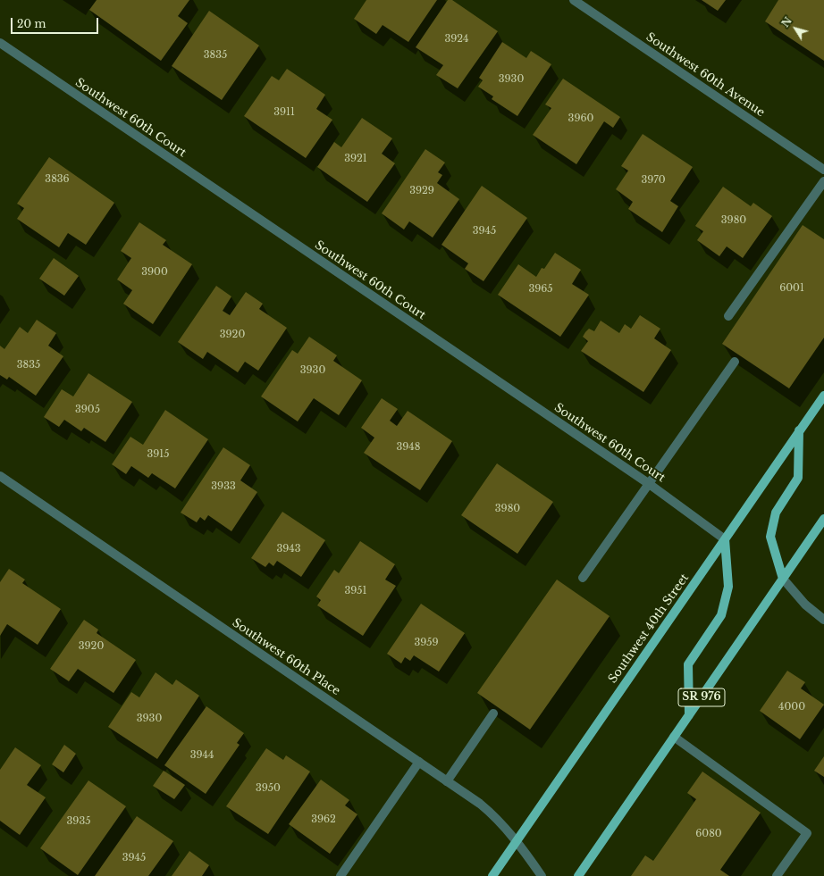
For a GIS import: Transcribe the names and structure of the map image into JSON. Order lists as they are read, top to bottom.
{
  "streets": {
    "main road": ["Southwest 40th Street", "SR 976"],
    "street": ["Southwest 60th Avenue", "Southwest 60th Court", "Southwest 60th Place"]
  },
  "crossings": [
    ["Southwest 60th Court", "Southwest 40th Street"],
    ["Southwest 40th Street", "Southwest 60th Place"]
  ],
  "house_numbers": [
    "3924",
    "3835",
    "3930",
    "3911",
    "3960",
    "3921",
    "3836",
    "3970",
    "3929",
    "3980",
    "3945",
    "3900",
    "6001",
    "3965",
    "3920",
    "3835",
    "3930",
    "3905",
    "3948",
    "3915",
    "3933",
    "3980",
    "3943",
    "3951",
    "3959",
    "3920",
    "4000",
    "3930",
    "3944",
    "3950",
    "3962",
    "3935",
    "6080",
    "3945"
  ],
  "scale_bar": "20 m",
  "north": "top left"
}
